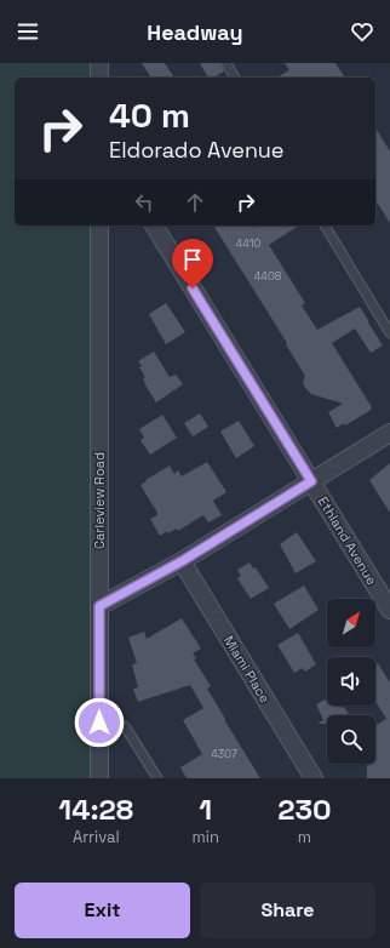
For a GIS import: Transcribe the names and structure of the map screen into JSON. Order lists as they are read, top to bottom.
{
  "streets": {
    "street": ["Carleview Road", "Ethland Avenue", "Miami Place"]
  },
  "house_numbers": ["4410", "4408", "4307"],
  "north": "top right",
  "page": {
    "header": "Headway",
    "turn": ["40 m", "Eldorado Avenue"],
    "eta": [
      "14:28",
      "Arrival",
      "1",
      "min",
      "230",
      "m"
    ],
    "buttons": ["Exit", "Share"]
  }
}
